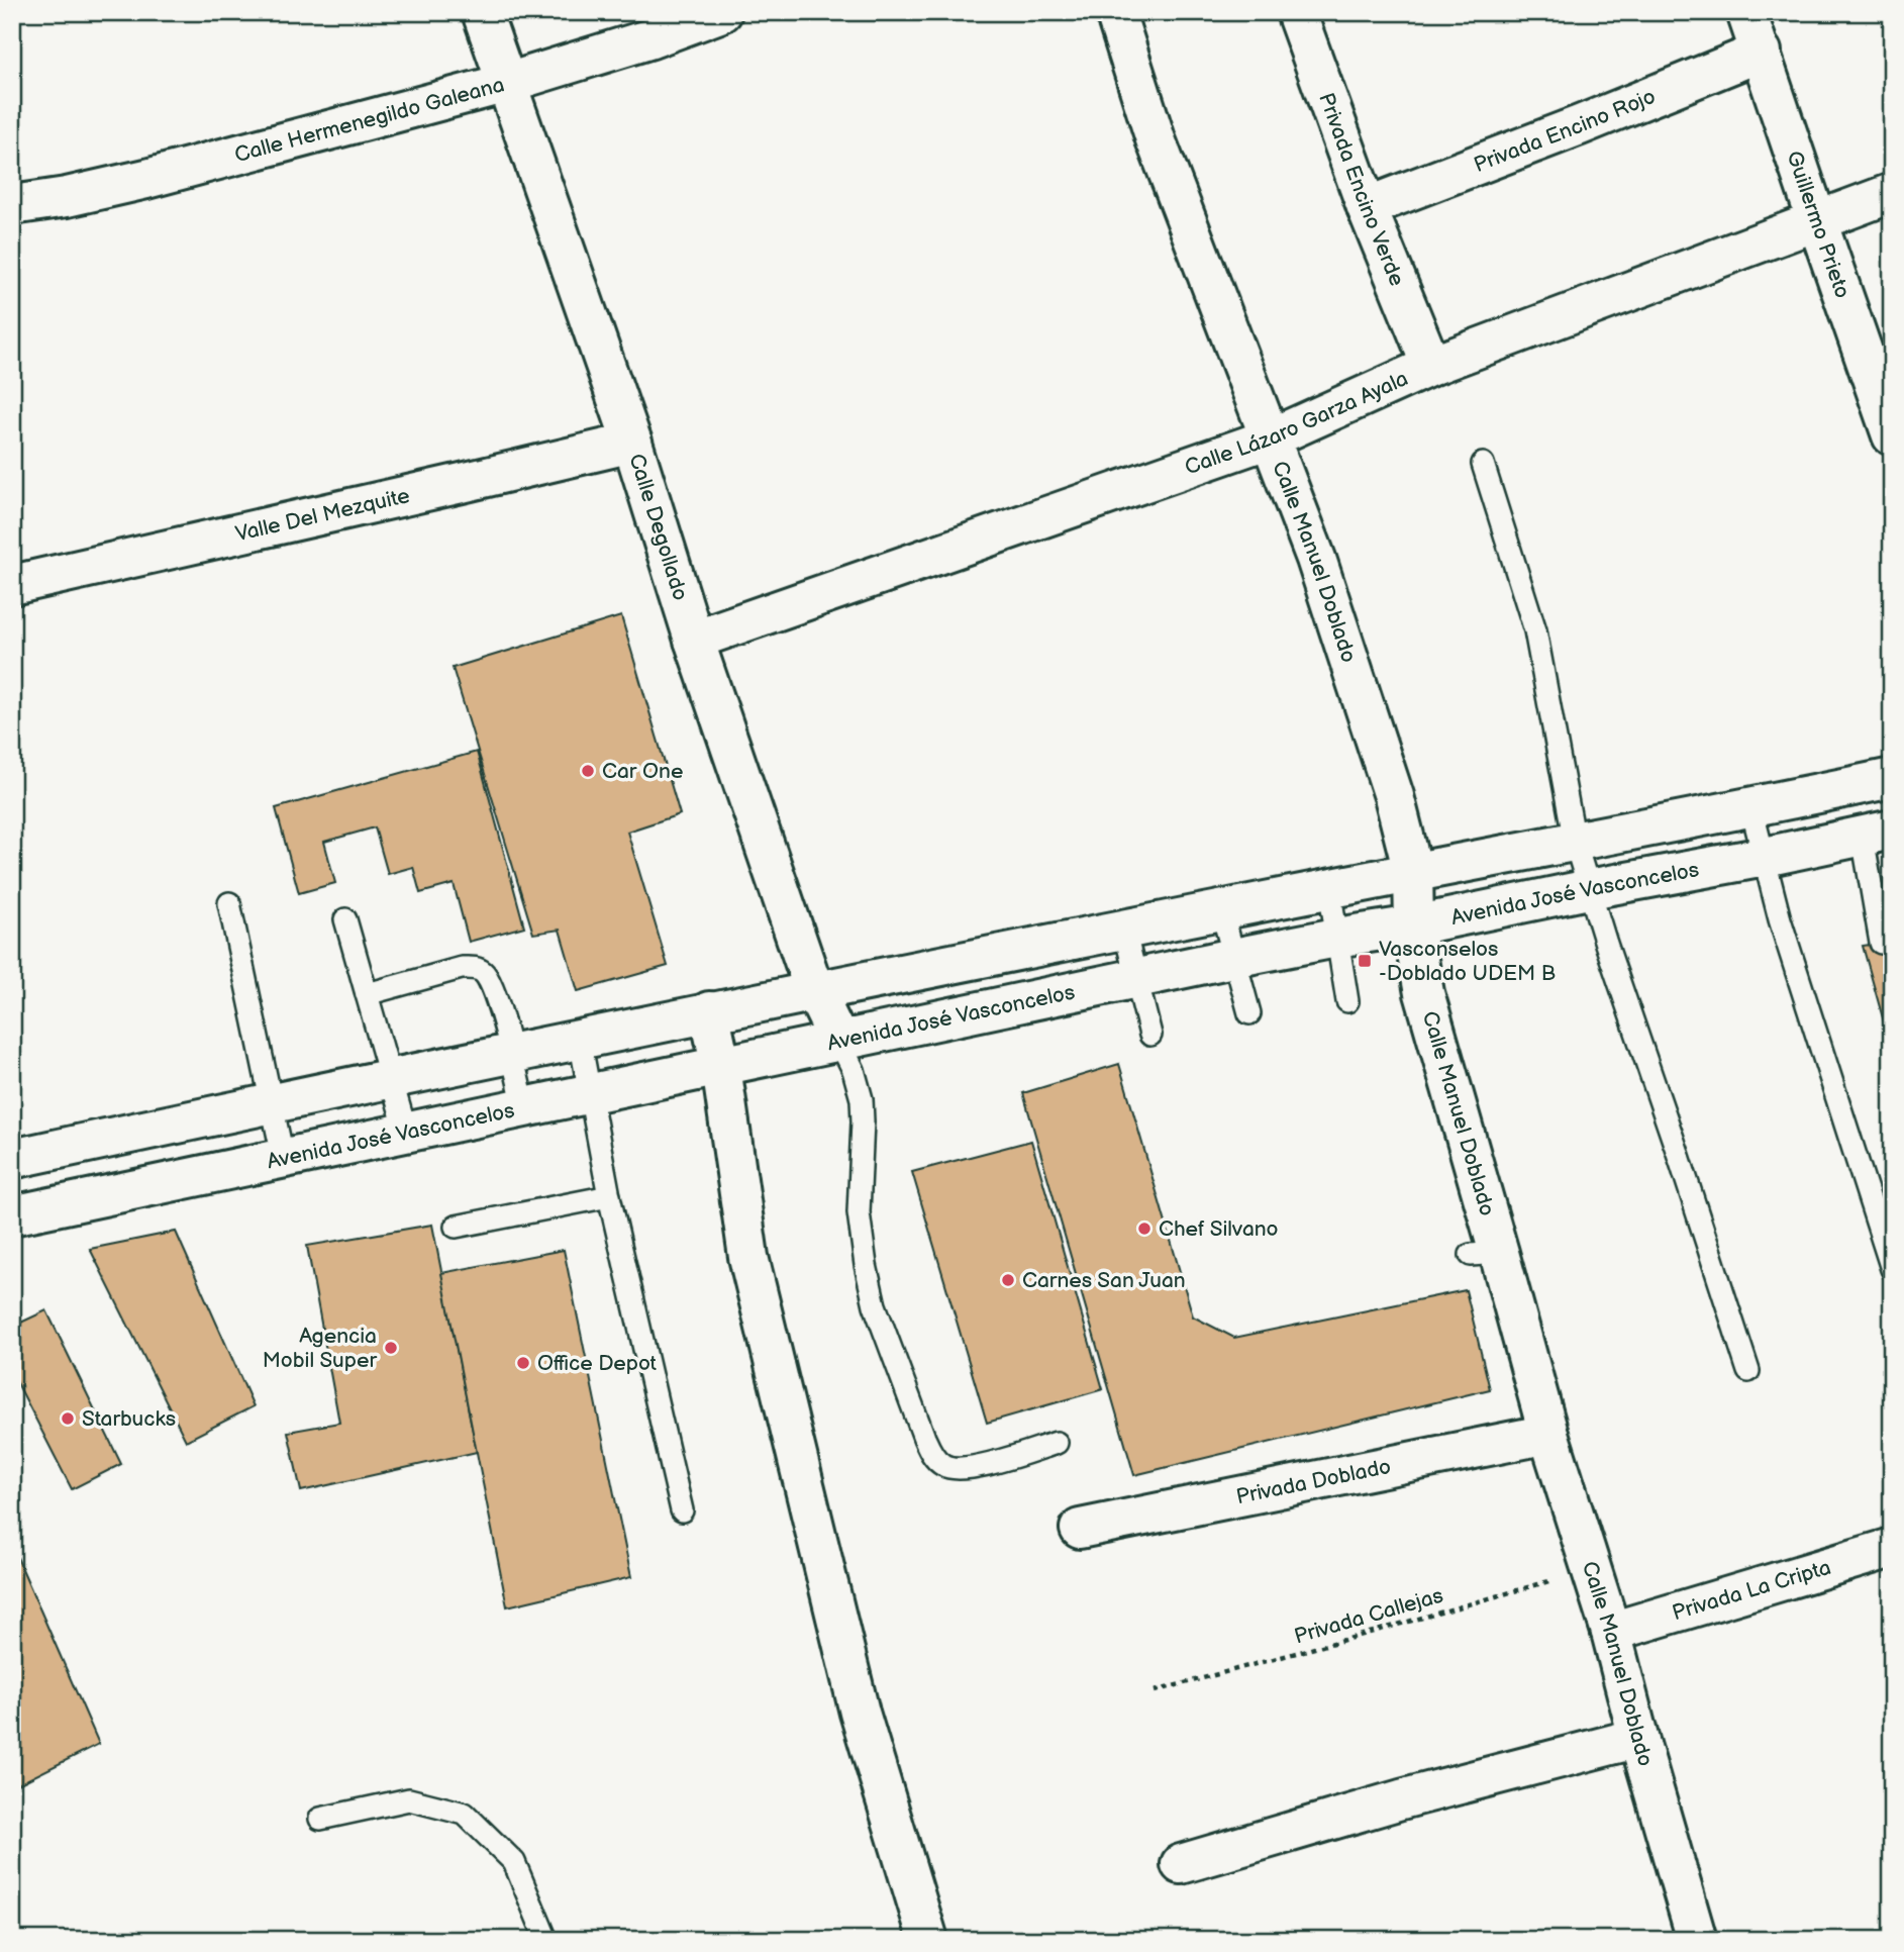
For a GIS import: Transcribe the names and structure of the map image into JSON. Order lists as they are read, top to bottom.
{
  "streets": {
    "street": [
      "Calle Hermenegildo Galeana",
      "Privada Encino Rojo",
      "Privada Encino Verde",
      "Guillermo Prieto",
      "Calle Lázaro Garza Ayala",
      "Valle Del Mezquite",
      "Calle Degollado",
      "Calle Manuel Doblado",
      "Avenida José Vasconcelos",
      "Privada Doblado",
      "Privada La Cripta"
    ],
    "path": ["Privada Callejas"]
  },
  "crossings": [
    ["Calle Hermenegildo Galeana", "Calle Degollado"],
    ["Privada Encino Rojo", "Privada Encino Verde"],
    ["Privada Encino Rojo", "Guillermo Prieto"],
    ["Privada Encino Verde", "Calle Lázaro Garza Ayala"],
    ["Guillermo Prieto", "Calle Lázaro Garza Ayala"],
    ["Calle Lázaro Garza Ayala", "Calle Degollado"],
    ["Calle Lázaro Garza Ayala", "Calle Manuel Doblado"],
    ["Valle Del Mezquite", "Calle Degollado"],
    ["Calle Degollado", "Avenida José Vasconcelos"],
    ["Calle Manuel Doblado", "Avenida José Vasconcelos"],
    ["Calle Manuel Doblado", "Privada Doblado"],
    ["Calle Manuel Doblado", "Privada La Cripta"],
    ["Calle Manuel Doblado", "Privada Callejas"]
  ],
  "places": {
    "other": [
      "Car One",
      "Chef Silvano",
      "Carnes San Juan",
      "Agencia Mobil Super",
      "Office Depot",
      "Starbucks"
    ],
    "transit": ["Vasconselos -Doblado UDEM B"]
  }
}
